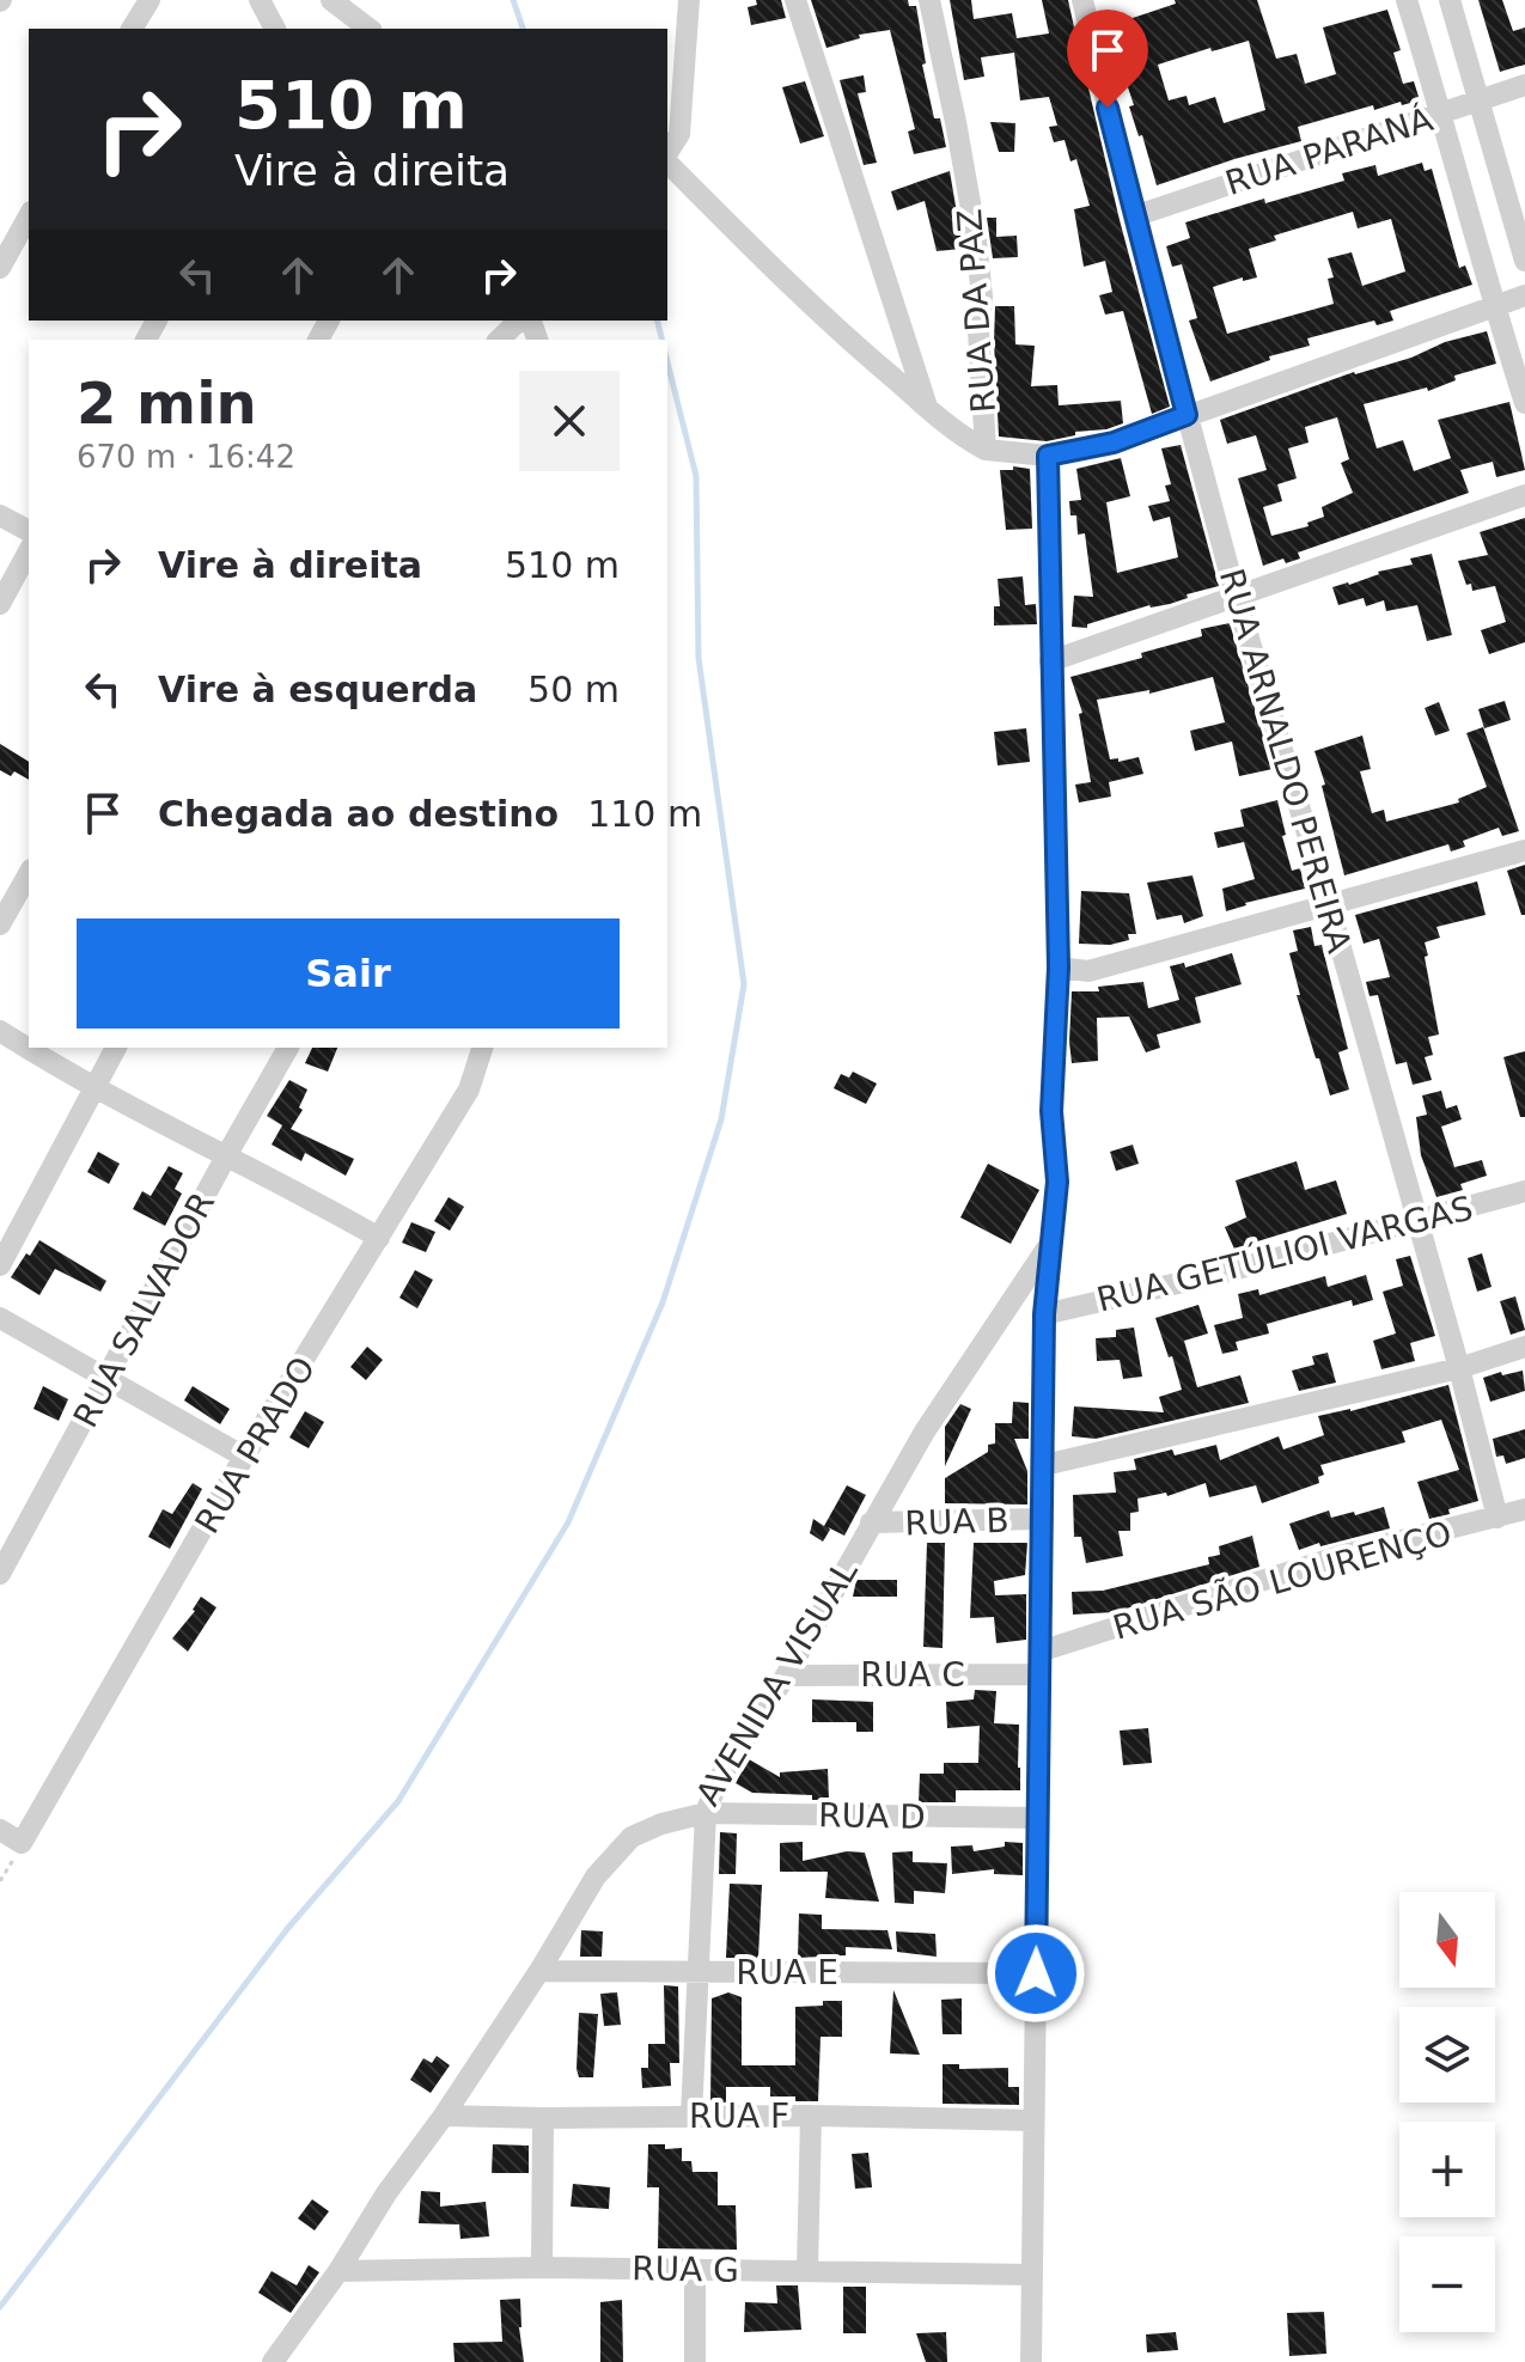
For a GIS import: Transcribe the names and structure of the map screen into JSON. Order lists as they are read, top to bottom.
{
  "streets": {
    "street": [
      "RUA PARANÁ",
      "RUA DA PAZ",
      "RUA ARNALDO PEREIRA",
      "RUA GETÚLIOI VARGAS",
      "RUA SALVADOR",
      "RUA PRADO",
      "RUA B",
      "RUA SÃO LOURENÇO",
      "RUA C",
      "AVENIDA VISUAL",
      "RUA D",
      "RUA E",
      "RUA F",
      "RUA G"
    ]
  },
  "crossings": [
    ["RUA PARANÁ", "RUA ARNALDO PEREIRA"],
    ["RUA DA PAZ", "RUA ARNALDO PEREIRA"],
    ["RUA ARNALDO PEREIRA", "RUA GETÚLIOI VARGAS"],
    ["RUA ARNALDO PEREIRA", "RUA SÃO LOURENÇO"],
    ["RUA B", "AVENIDA VISUAL"],
    ["RUA SÃO LOURENÇO", "RUA C"],
    ["RUA C", "AVENIDA VISUAL"],
    ["AVENIDA VISUAL", "RUA D"],
    ["AVENIDA VISUAL", "RUA E"],
    ["AVENIDA VISUAL", "RUA F"],
    ["AVENIDA VISUAL", "RUA G"]
  ],
  "north": "bottom",
  "page": {
    "turn": ["510 m", "Vire à direita"],
    "heading": ["2 min", "670 m · 16:42"],
    "list": [
      {
        "name": "Vire à direita",
        "value": "510 m"
      },
      {
        "name": "Vire à esquerda",
        "value": "50 m"
      },
      {
        "name": "Chegada ao destino",
        "value": "110 m"
      }
    ],
    "buttons": "Sair",
    "map_buttons": ["+", "−"]
  }
}
